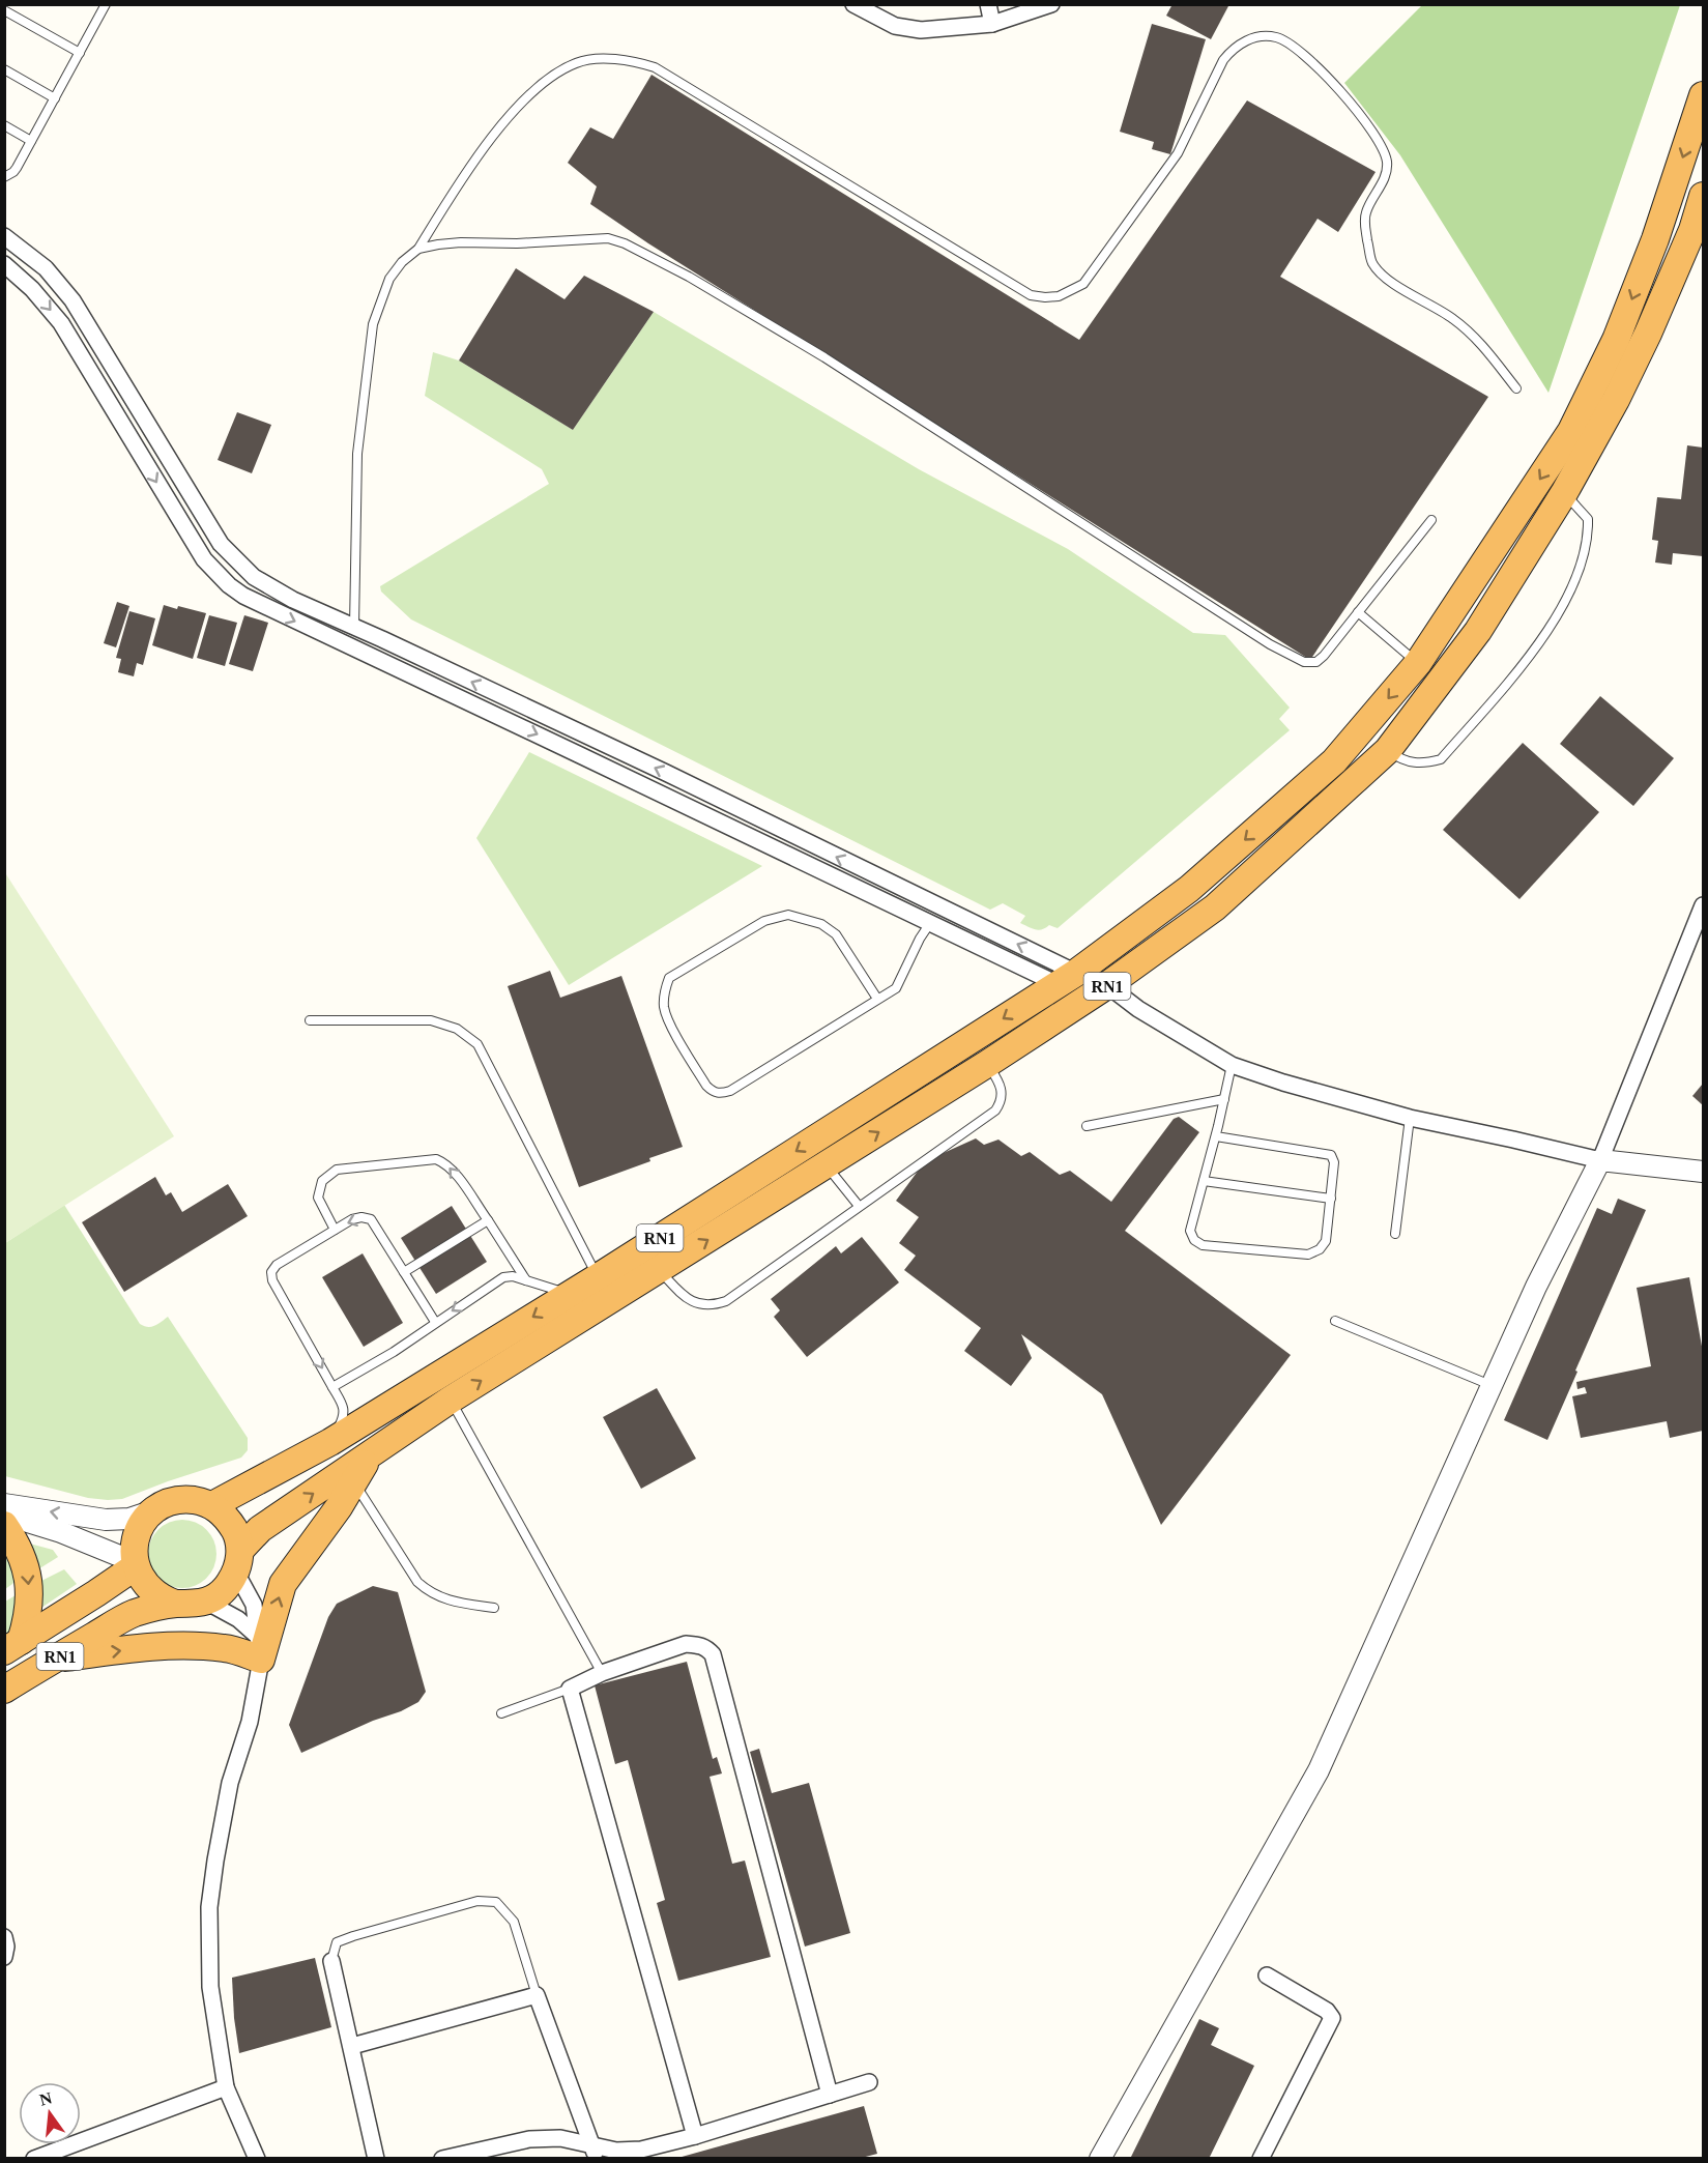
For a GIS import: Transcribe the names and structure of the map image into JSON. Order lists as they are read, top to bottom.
{
  "streets": {
    "highway": ["RN1"]
  },
  "north": "top"
}
